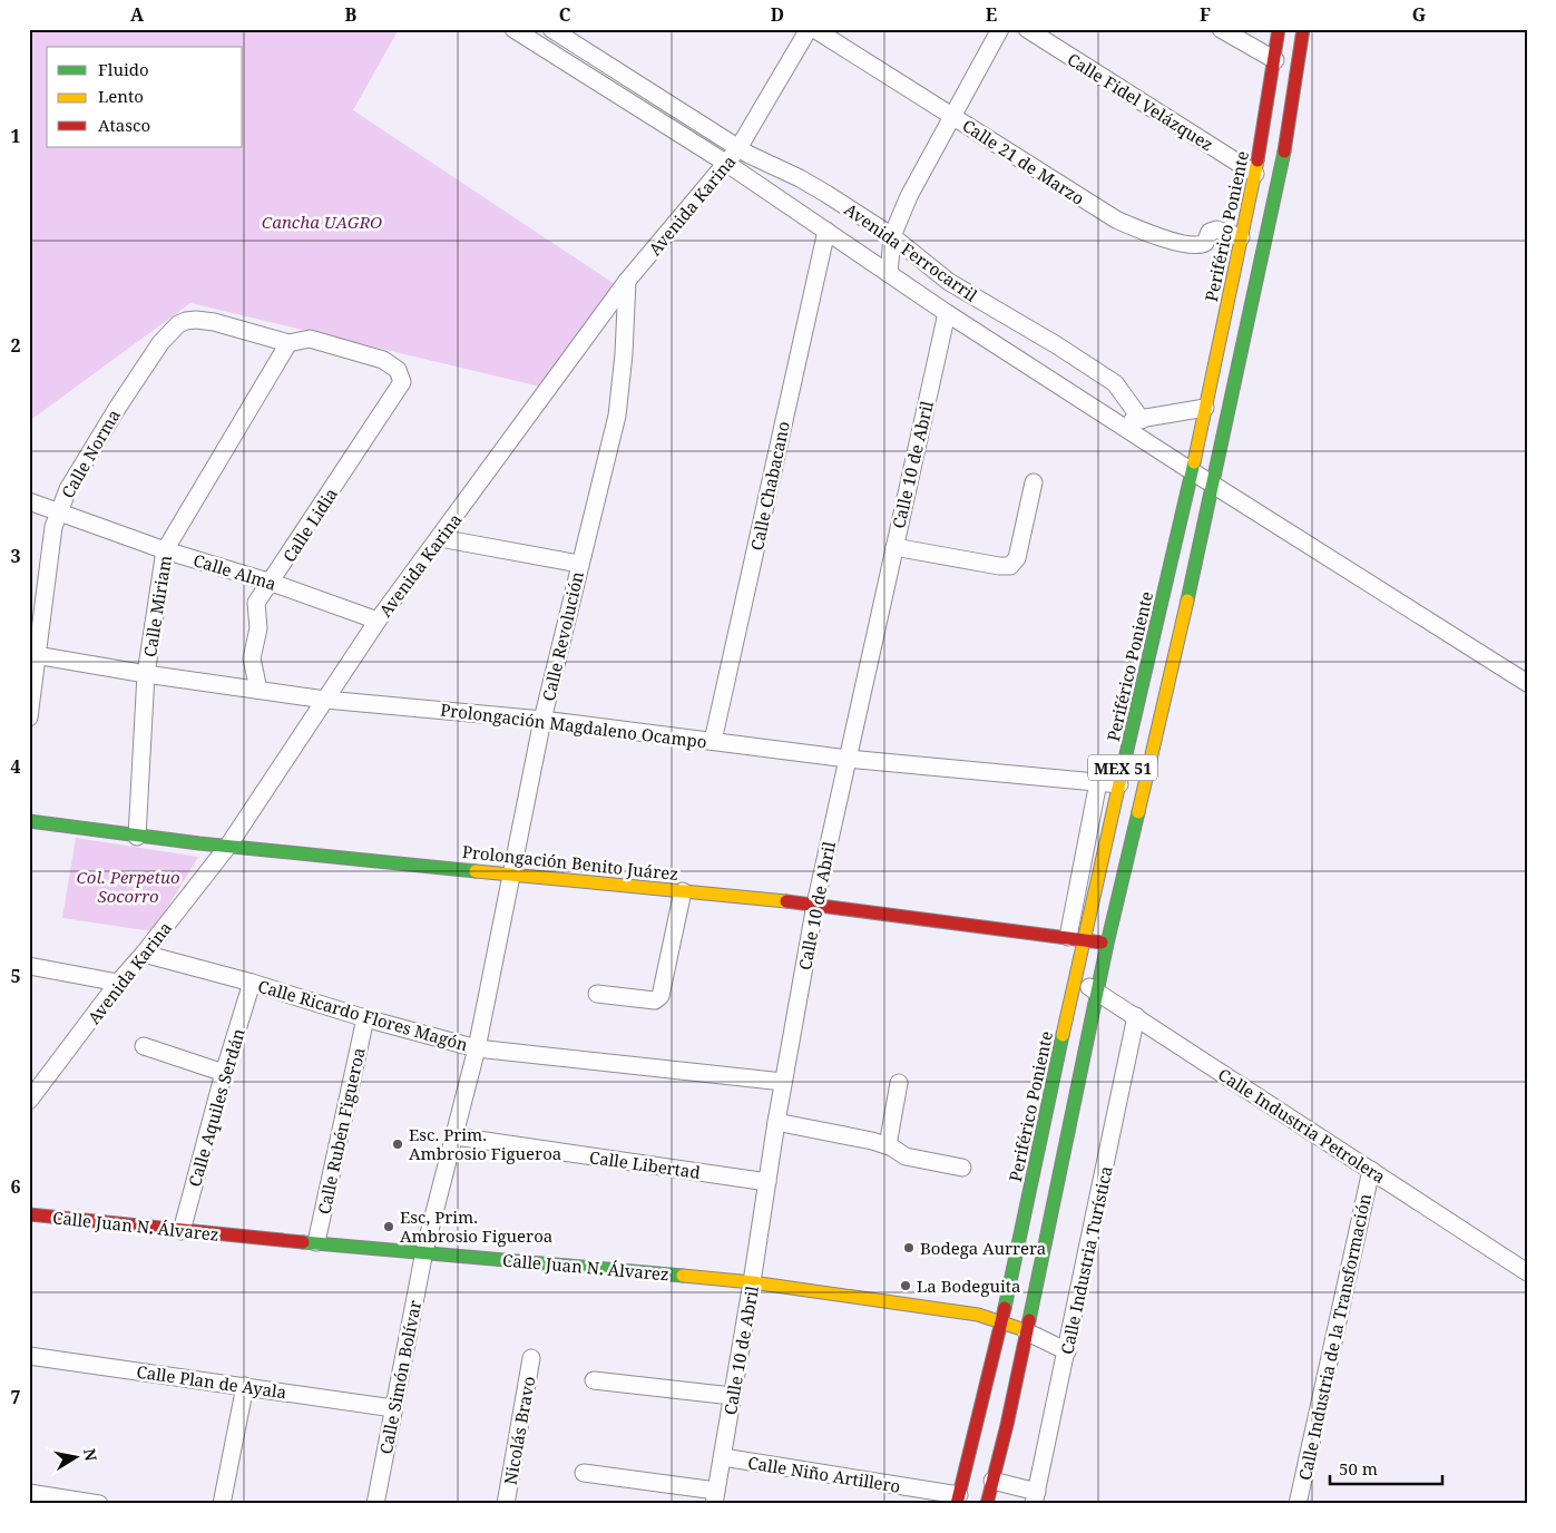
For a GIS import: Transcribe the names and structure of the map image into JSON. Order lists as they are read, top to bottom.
{
  "streets": {
    "main road": [
      "Periférico Poniente",
      "MEX 51",
      "Prolongación Benito Juárez",
      "Calle Juan N. Álvarez"
    ],
    "street": [
      "Calle Fidel Velázquez",
      "Calle 21 de Marzo",
      "Avenida Karina",
      "Avenida Ferrocarril",
      "Calle Norma",
      "Calle 10 de Abril",
      "Calle Chabacano",
      "Calle Lidia",
      "Calle Alma",
      "Calle Miriam",
      "Calle Revolución",
      "Prolongación Magdaleno Ocampo",
      "Calle Ricardo Flores Magón",
      "Calle Aquiles Serdán",
      "Calle Industria Petrolera",
      "Calle Rubén Figueroa",
      "Calle Libertad",
      "Calle Industria Turística",
      "Calle Industria de la Transformación",
      "Calle Simón Bolívar",
      "Calle Plan de Ayala",
      "Nicolás Bravo",
      "Calle Niño Artillero"
    ]
  },
  "crossings": [
    ["Calle Fidel Velázquez", "Periférico Poniente"],
    ["Calle 21 de Marzo", "Periférico Poniente"],
    ["Avenida Karina", "Avenida Ferrocarril"],
    ["Avenida Karina", "Calle Alma"],
    ["Avenida Karina", "Calle Revolución"],
    ["Avenida Karina", "Prolongación Magdaleno Ocampo"],
    ["Avenida Karina", "Prolongación Benito Juárez"],
    ["Avenida Karina", "Calle Ricardo Flores Magón"],
    ["Periférico Poniente", "Prolongación Magdaleno Ocampo"],
    ["Periférico Poniente", "Prolongación Benito Juárez"],
    ["Periférico Poniente", "Calle Industria Petrolera"],
    ["Periférico Poniente", "Calle Juan N. Álvarez"],
    ["Periférico Poniente", "Calle Niño Artillero"],
    ["Calle Norma", "Calle Lidia"],
    ["Calle Norma", "Calle Alma"],
    ["Calle Norma", "Calle Miriam"],
    ["Calle Norma", "Prolongación Magdaleno Ocampo"],
    ["Calle 10 de Abril", "Prolongación Magdaleno Ocampo"],
    ["Calle 10 de Abril", "Prolongación Benito Juárez"],
    ["Calle 10 de Abril", "Calle Ricardo Flores Magón"],
    ["Calle 10 de Abril", "Calle Libertad"],
    ["Calle 10 de Abril", "Calle Juan N. Álvarez"],
    ["Calle 10 de Abril", "Calle Niño Artillero"],
    ["Calle Chabacano", "Prolongación Magdaleno Ocampo"],
    ["Calle Lidia", "Calle Alma"],
    ["Calle Lidia", "Calle Miriam"],
    ["Calle Lidia", "Prolongación Magdaleno Ocampo"],
    ["Calle Alma", "Calle Miriam"],
    ["Calle Miriam", "Prolongación Magdaleno Ocampo"],
    ["Calle Miriam", "Prolongación Benito Juárez"],
    ["Calle Revolución", "Prolongación Magdaleno Ocampo"],
    ["Calle Revolución", "Prolongación Benito Juárez"],
    ["Calle Revolución", "Calle Ricardo Flores Magón"],
    ["Calle Revolución", "Calle Libertad"],
    ["Calle Revolución", "Calle Juan N. Álvarez"],
    ["Calle Revolución", "Calle Simón Bolívar"],
    ["MEX 51", "Prolongación Benito Juárez"],
    ["MEX 51", "Calle Industria Petrolera"],
    ["MEX 51", "Calle Juan N. Álvarez"],
    ["Calle Ricardo Flores Magón", "Calle Aquiles Serdán"],
    ["Calle Ricardo Flores Magón", "Calle Rubén Figueroa"],
    ["Calle Aquiles Serdán", "Calle Juan N. Álvarez"],
    ["Calle Industria Petrolera", "Calle Industria Turística"],
    ["Calle Industria Petrolera", "Calle Industria de la Transformación"],
    ["Calle Rubén Figueroa", "Calle Juan N. Álvarez"],
    ["Calle Juan N. Álvarez", "Calle Industria Turística"],
    ["Calle Juan N. Álvarez", "Calle Simón Bolívar"],
    ["Calle Simón Bolívar", "Calle Plan de Ayala"]
  ],
  "parks": ["Cancha UAGRO", "Col. Perpetuo Socorro"],
  "places": [
    "Esc. Prim. Ambrosio Figueroa",
    "Esc, Prim. Ambrosio Figueroa",
    "Bodega Aurrera",
    "La Bodeguita"
  ],
  "legend": ["Fluido", "Lento", "Atasco"],
  "scale_bar": "50 m",
  "north": "right",
  "grid": {
    "columns": [
      "A",
      "B",
      "C",
      "D",
      "E",
      "F",
      "G"
    ],
    "rows": [
      "1",
      "2",
      "3",
      "4",
      "5",
      "6",
      "7"
    ]
  }
}
